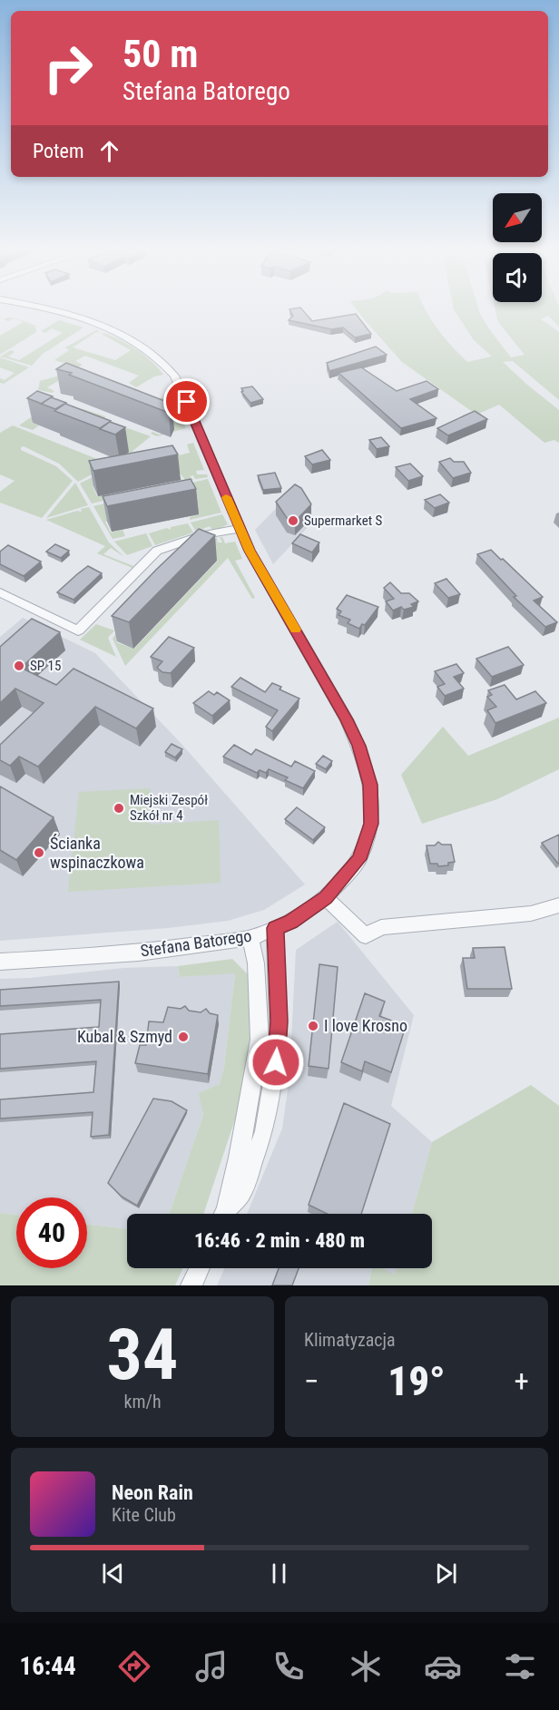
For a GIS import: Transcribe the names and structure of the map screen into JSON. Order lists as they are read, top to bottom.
{
  "streets": {
    "street": ["Stefana Batorego"]
  },
  "places": [
    "Supermarket S",
    "SP 15",
    "Miejski Zespół Szkół nr 4",
    "Ścianka wspinaczkowa",
    "I love Krosno",
    "Kubal & Szmyd"
  ],
  "north": "bottom left",
  "page": {
    "turn": ["50 m", "Stefana Batorego"],
    "then": "Potem",
    "limit": "40",
    "trip": "16:46 · 2 min · 480 m",
    "tile": [
      ["34", "km/h"],
      "Klimatyzacja"
    ],
    "heat": ["−", "19°", "+"],
    "song": ["Neon Rain", "Kite Club"],
    "tabs": "16:44"
  }
}
